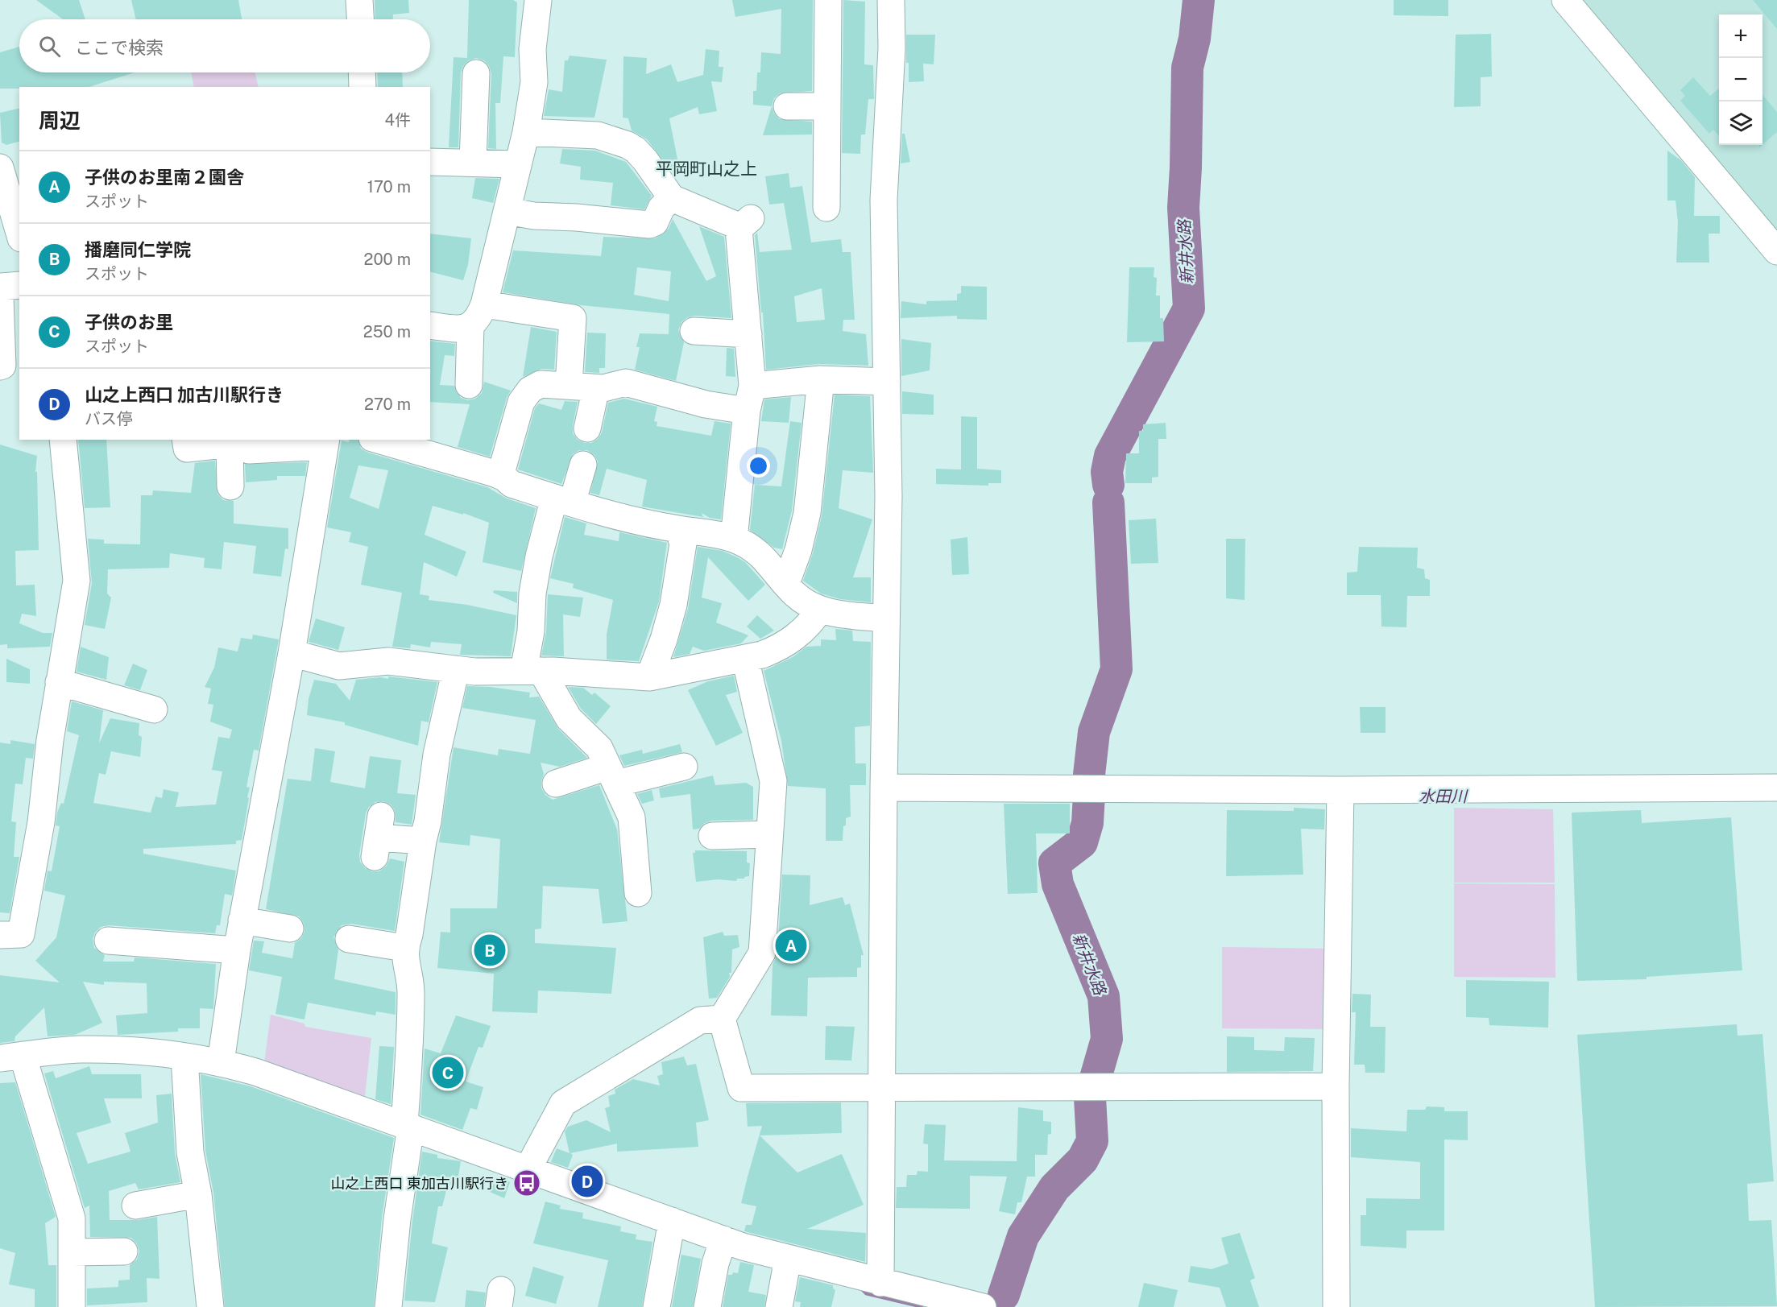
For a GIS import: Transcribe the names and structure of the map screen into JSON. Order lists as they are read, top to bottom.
{
  "districts": ["平岡町山之上"],
  "water": ["新井水路", "水田川"],
  "places": {
    "bus stop": ["山之上西口 東加古川駅行き"]
  },
  "page": {
    "map_buttons": ["+", "−"],
    "search": "ここで検索",
    "heading": ["周辺", "4件"],
    "list": [
      {
        "mark": "A",
        "name": "子供のお里南２園舎",
        "note": "スポット",
        "value": "170 m"
      },
      {
        "mark": "B",
        "name": "播磨同仁学院",
        "note": "スポット",
        "value": "200 m"
      },
      {
        "mark": "C",
        "name": "子供のお里",
        "note": "スポット",
        "value": "250 m"
      },
      {
        "mark": "D",
        "name": "山之上西口 加古川駅行き",
        "note": "バス停",
        "value": "270 m"
      }
    ],
    "pins": [
      "A",
      "B",
      "C",
      "D"
    ]
  }
}
